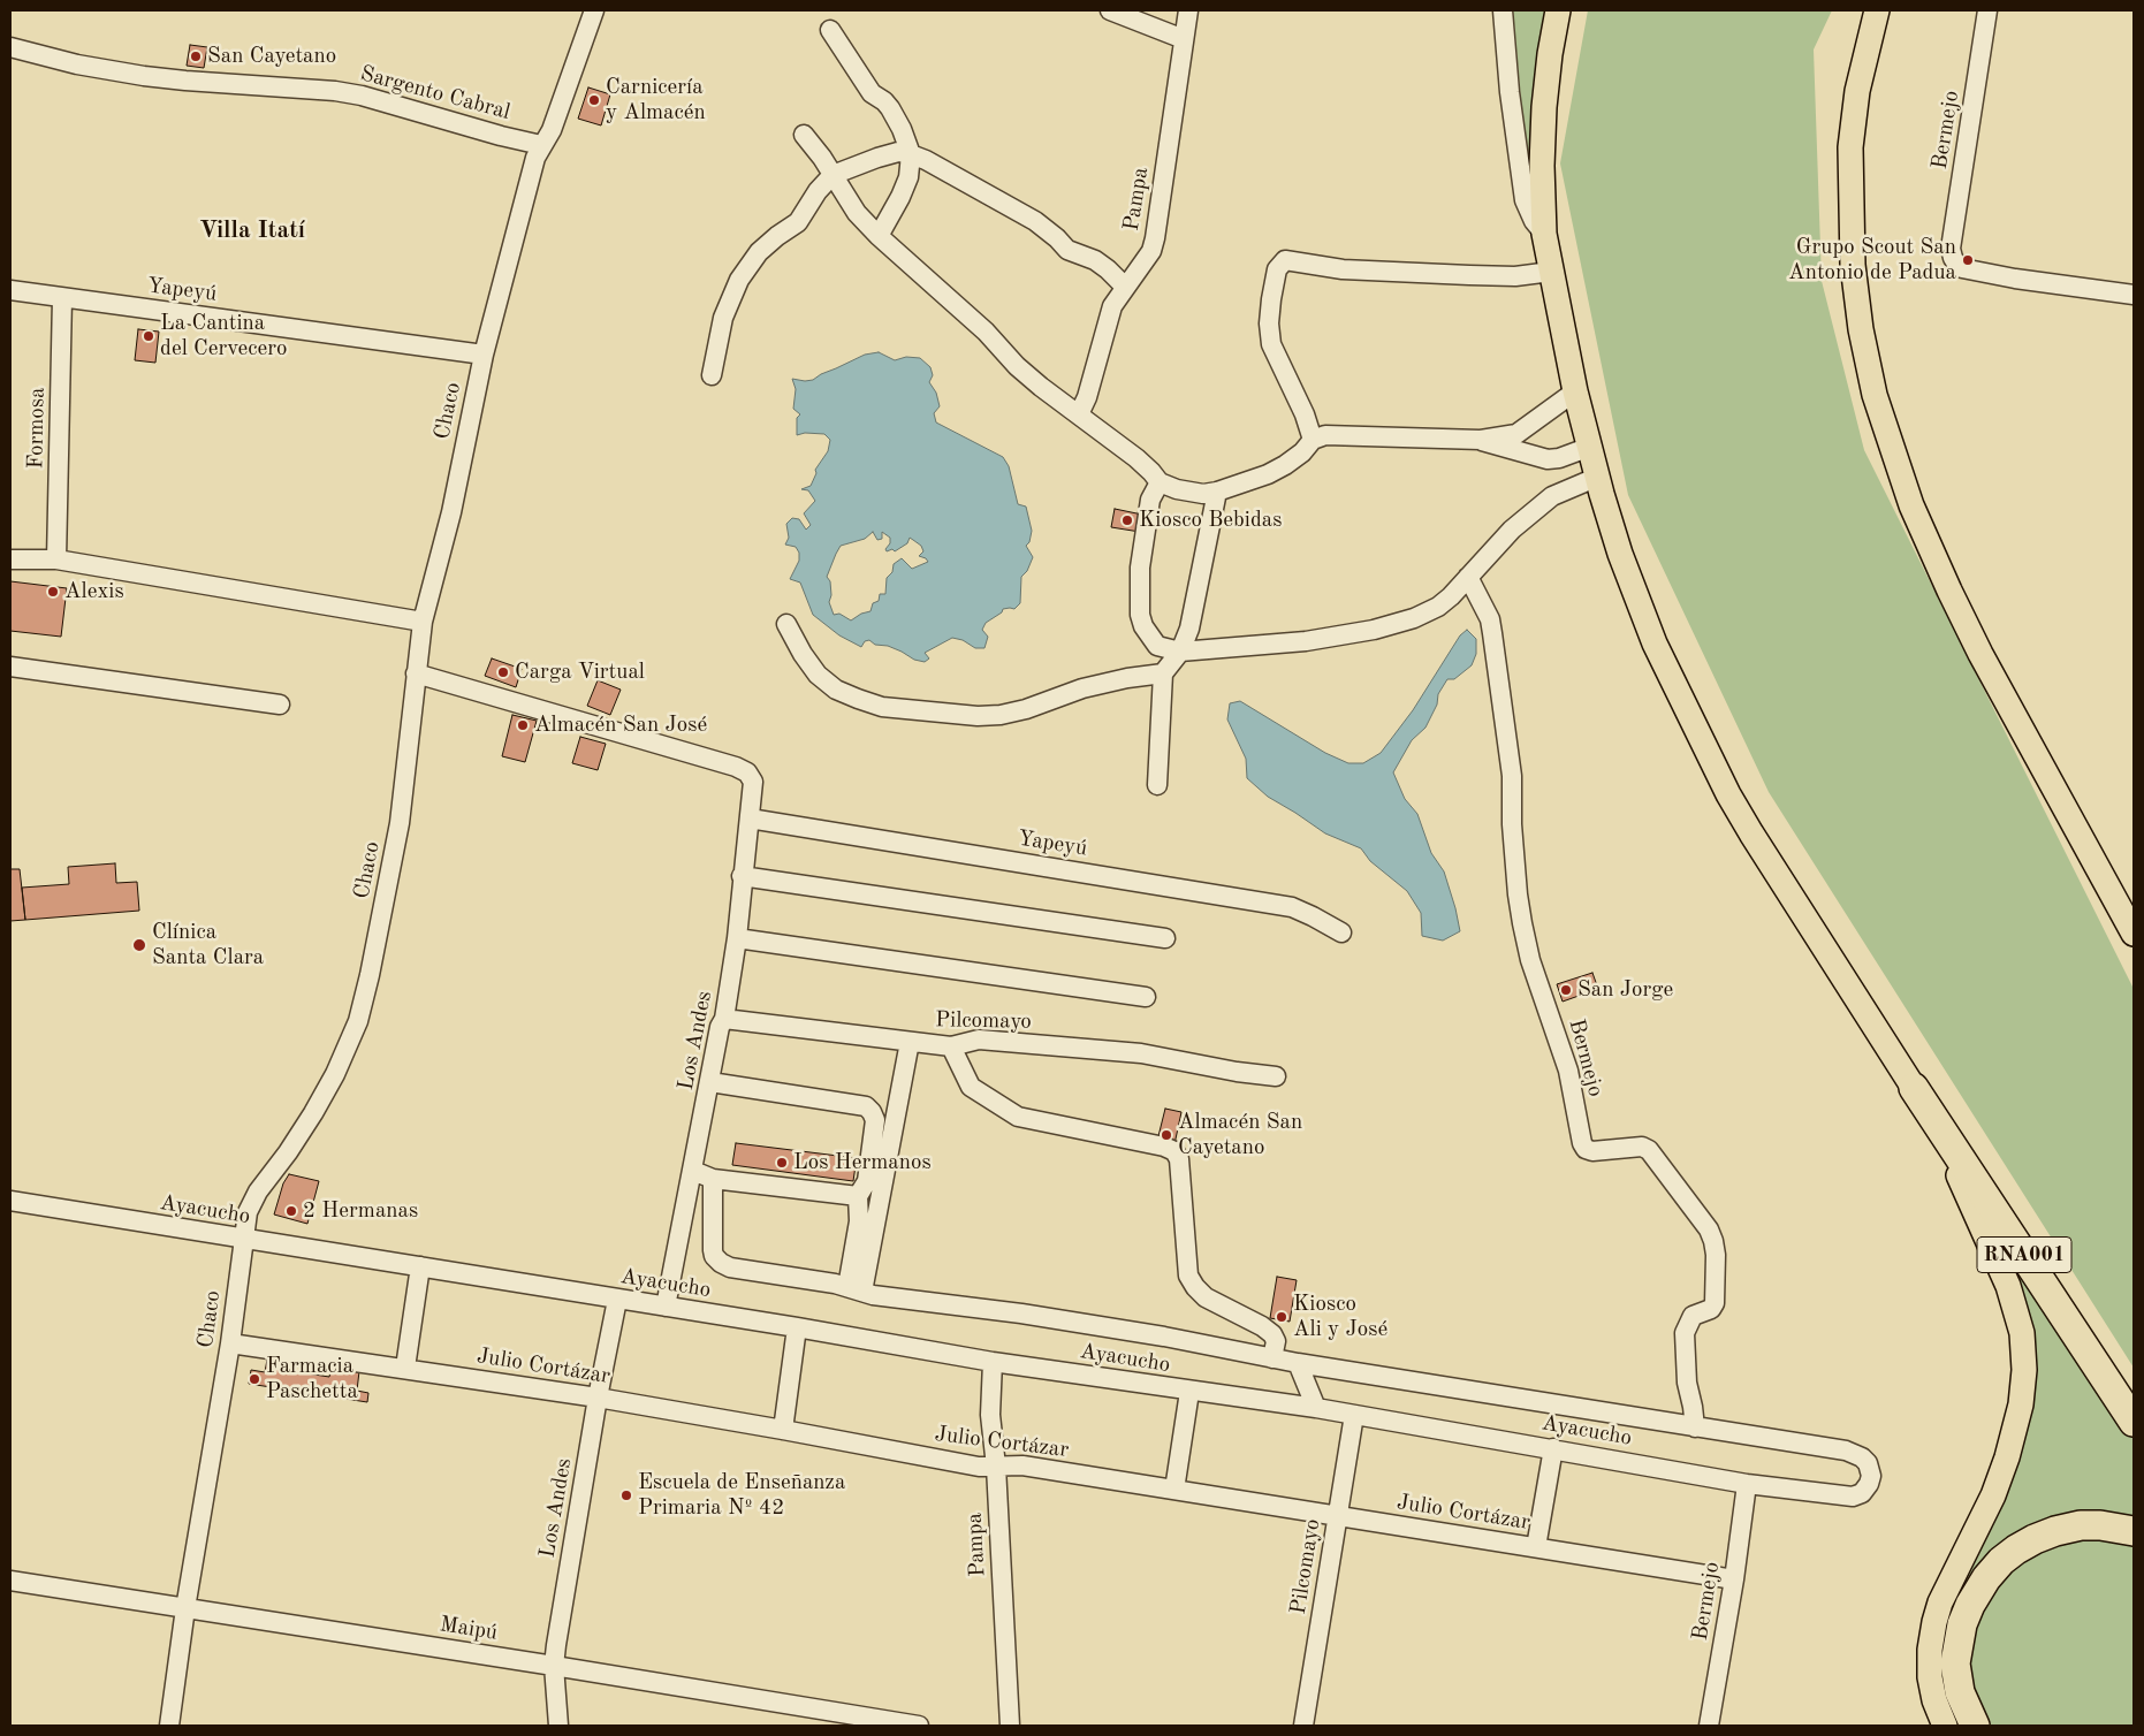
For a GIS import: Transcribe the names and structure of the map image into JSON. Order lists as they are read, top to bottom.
{
  "streets": {
    "highway": ["RNA001"],
    "street": [
      "Sargento Cabral",
      "Bermejo",
      "Pampa",
      "Yapeyú",
      "Chaco",
      "Formosa",
      "Pilcomayo",
      "Los Andes",
      "Ayacucho",
      "Julio Cortázar",
      "Maipú"
    ]
  },
  "crossings": [
    ["Sargento Cabral", "Chaco"],
    ["Bermejo", "Ayacucho"],
    ["Bermejo", "Julio Cortázar"],
    ["Pampa", "Ayacucho"],
    ["Pampa", "Julio Cortázar"],
    ["Yapeyú", "Chaco"],
    ["Yapeyú", "Formosa"],
    ["Yapeyú", "Los Andes"],
    ["Chaco", "Los Andes"],
    ["Chaco", "Ayacucho"],
    ["Chaco", "Julio Cortázar"],
    ["Chaco", "Maipú"],
    ["Pilcomayo", "Los Andes"],
    ["Pilcomayo", "Ayacucho"],
    ["Pilcomayo", "Julio Cortázar"],
    ["Los Andes", "Ayacucho"],
    ["Los Andes", "Julio Cortázar"],
    ["Los Andes", "Maipú"]
  ],
  "districts": ["Villa Itatí"],
  "places": [
    "San Cayetano",
    "Carnicería y Almacén",
    "Grupo Scout San Antonio de Padua",
    "La Cantina del Cervecero",
    "Kiosco Bebidas",
    "Alexis",
    "Carga Virtual",
    "Almacén San José",
    "Clínica Santa Clara",
    "San Jorge",
    "Almacén San Cayetano",
    "Los Hermanos",
    "2 Hermanas",
    "Kiosco Ali y José",
    "Farmacia Paschetta",
    "Escuela de Enseñanza Primaria Nº 42"
  ]
}
